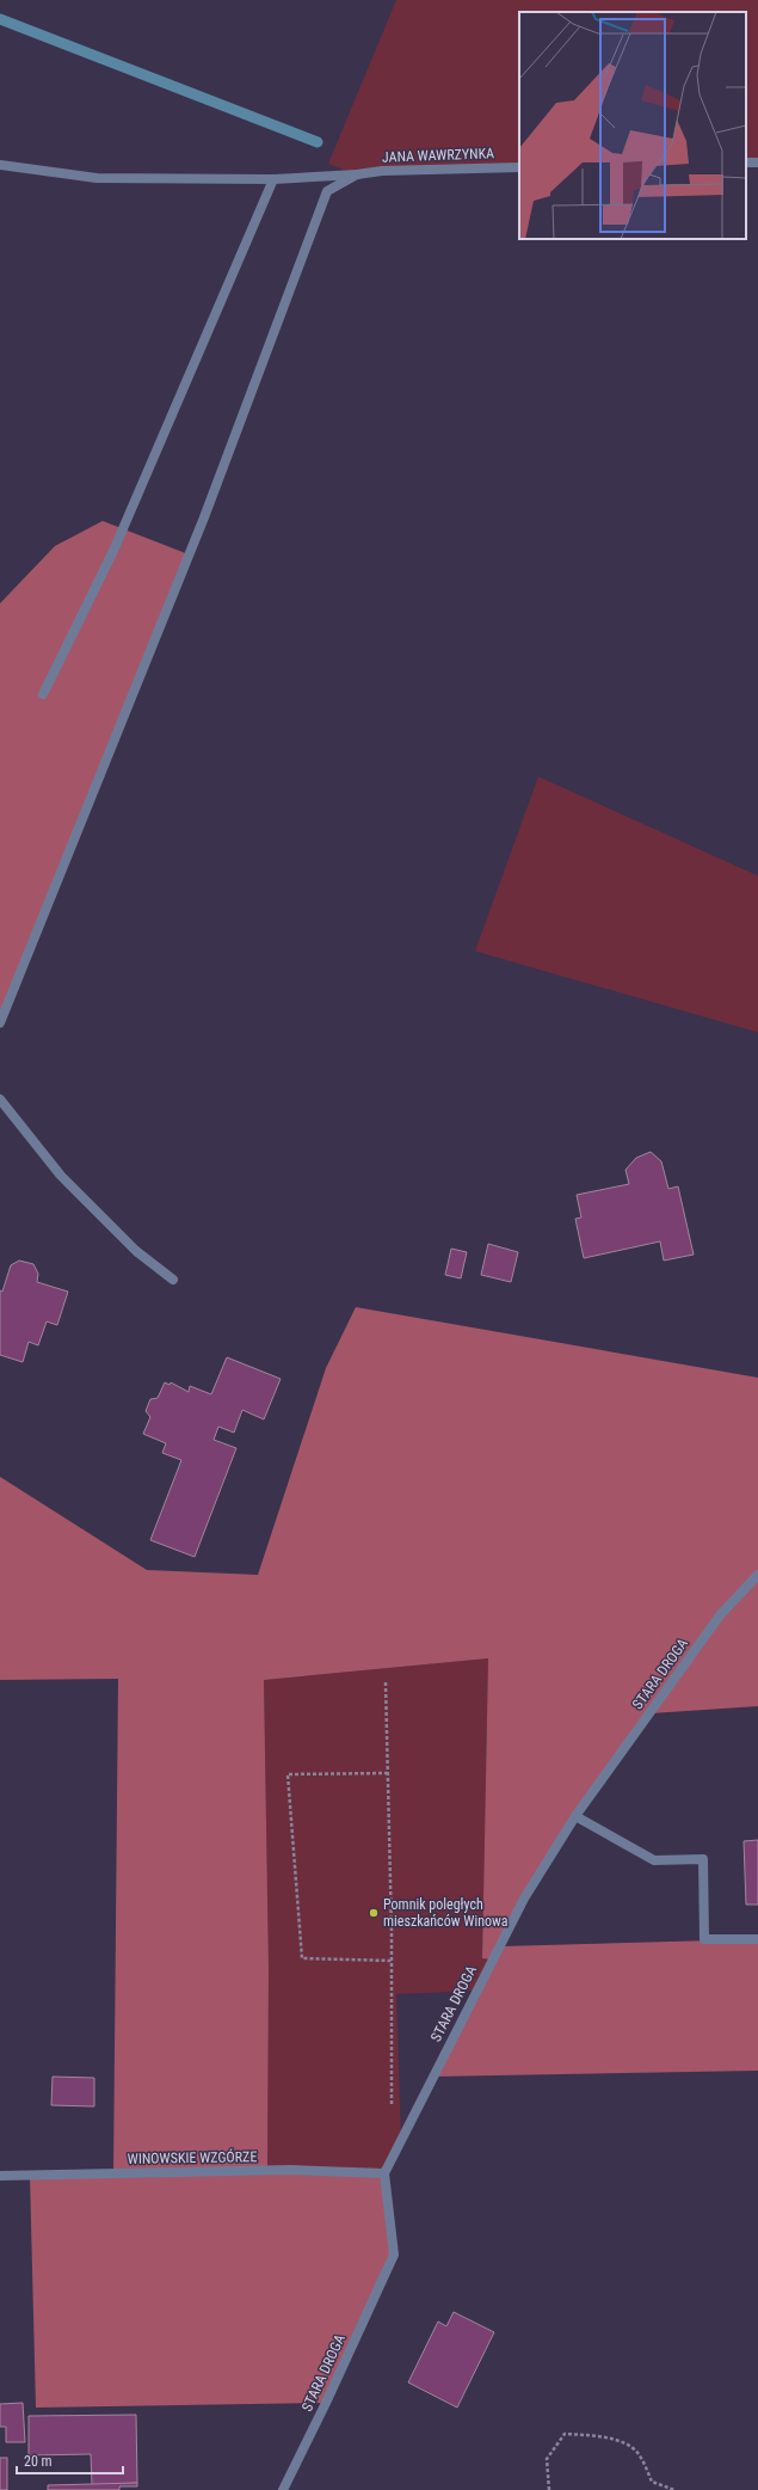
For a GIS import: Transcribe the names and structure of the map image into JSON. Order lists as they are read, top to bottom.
{
  "streets": {
    "street": ["JANA WAWRZYNKA", "STARA DROGA", "WINOWSKIE WZGÓRZE"]
  },
  "crossings": [
    ["STARA DROGA", "WINOWSKIE WZGÓRZE"]
  ],
  "places": ["Pomnik poległych mieszkańców Winowa"],
  "scale_bar": "20 m"
}
